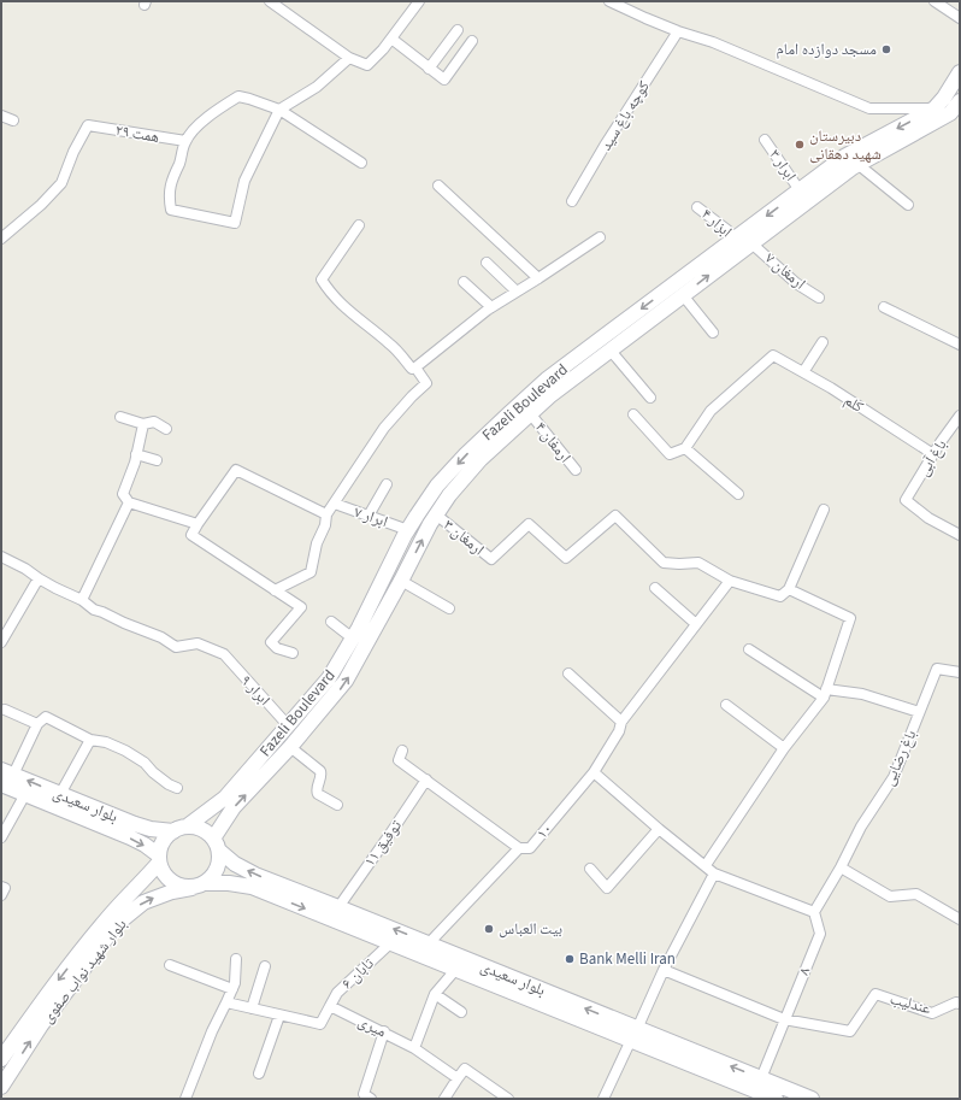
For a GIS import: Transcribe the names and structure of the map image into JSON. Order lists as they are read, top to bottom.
{
  "streets": {
    "main road": ["Fazeli Boulevard", "بلوار سعیدی", "بلوار شهید نواب صفوی"],
    "street": [
      "کوچه باغ سید",
      "همت ۲۹",
      "ابرار ۳",
      "ابزار ۴",
      "ارمغان ۷",
      "کلم",
      "ارمغان ۴",
      "باغ آبی",
      "ابرار ۷",
      "ارمغان ۳",
      "ابرار ۹",
      "باغ رضایی",
      "۱۰",
      "توفیق ۱۱",
      "۸",
      "تابان ۶",
      "عندلیب",
      "میری"
    ]
  },
  "crossings": [
    ["ابرار ۳", "Fazeli Boulevard"],
    ["ابزار ۴", "Fazeli Boulevard"],
    ["ارمغان ۷", "Fazeli Boulevard"],
    ["Fazeli Boulevard", "ارمغان ۴"],
    ["Fazeli Boulevard", "ابرار ۷"],
    ["Fazeli Boulevard", "ارمغان ۳"],
    ["Fazeli Boulevard", "ابرار ۹"],
    ["Fazeli Boulevard", "بلوار سعیدی"],
    ["Fazeli Boulevard", "بلوار شهید نواب صفوی"],
    ["کلم", "باغ آبی"],
    ["ارمغان ۳", "۱۰"],
    ["بلوار سعیدی", "۱۰"],
    ["بلوار سعیدی", "توفیق ۱۱"],
    ["بلوار سعیدی", "بلوار شهید نواب صفوی"],
    ["بلوار سعیدی", "۸"],
    ["بلوار سعیدی", "تابان ۶"],
    ["۸", "عندلیب"],
    ["تابان ۶", "میری"]
  ],
  "places": [
    "مسجد دوازده امام",
    "دبیرستان شهید دهقانی",
    "بیت العباس",
    "Bank Melli Iran"
  ]
}
